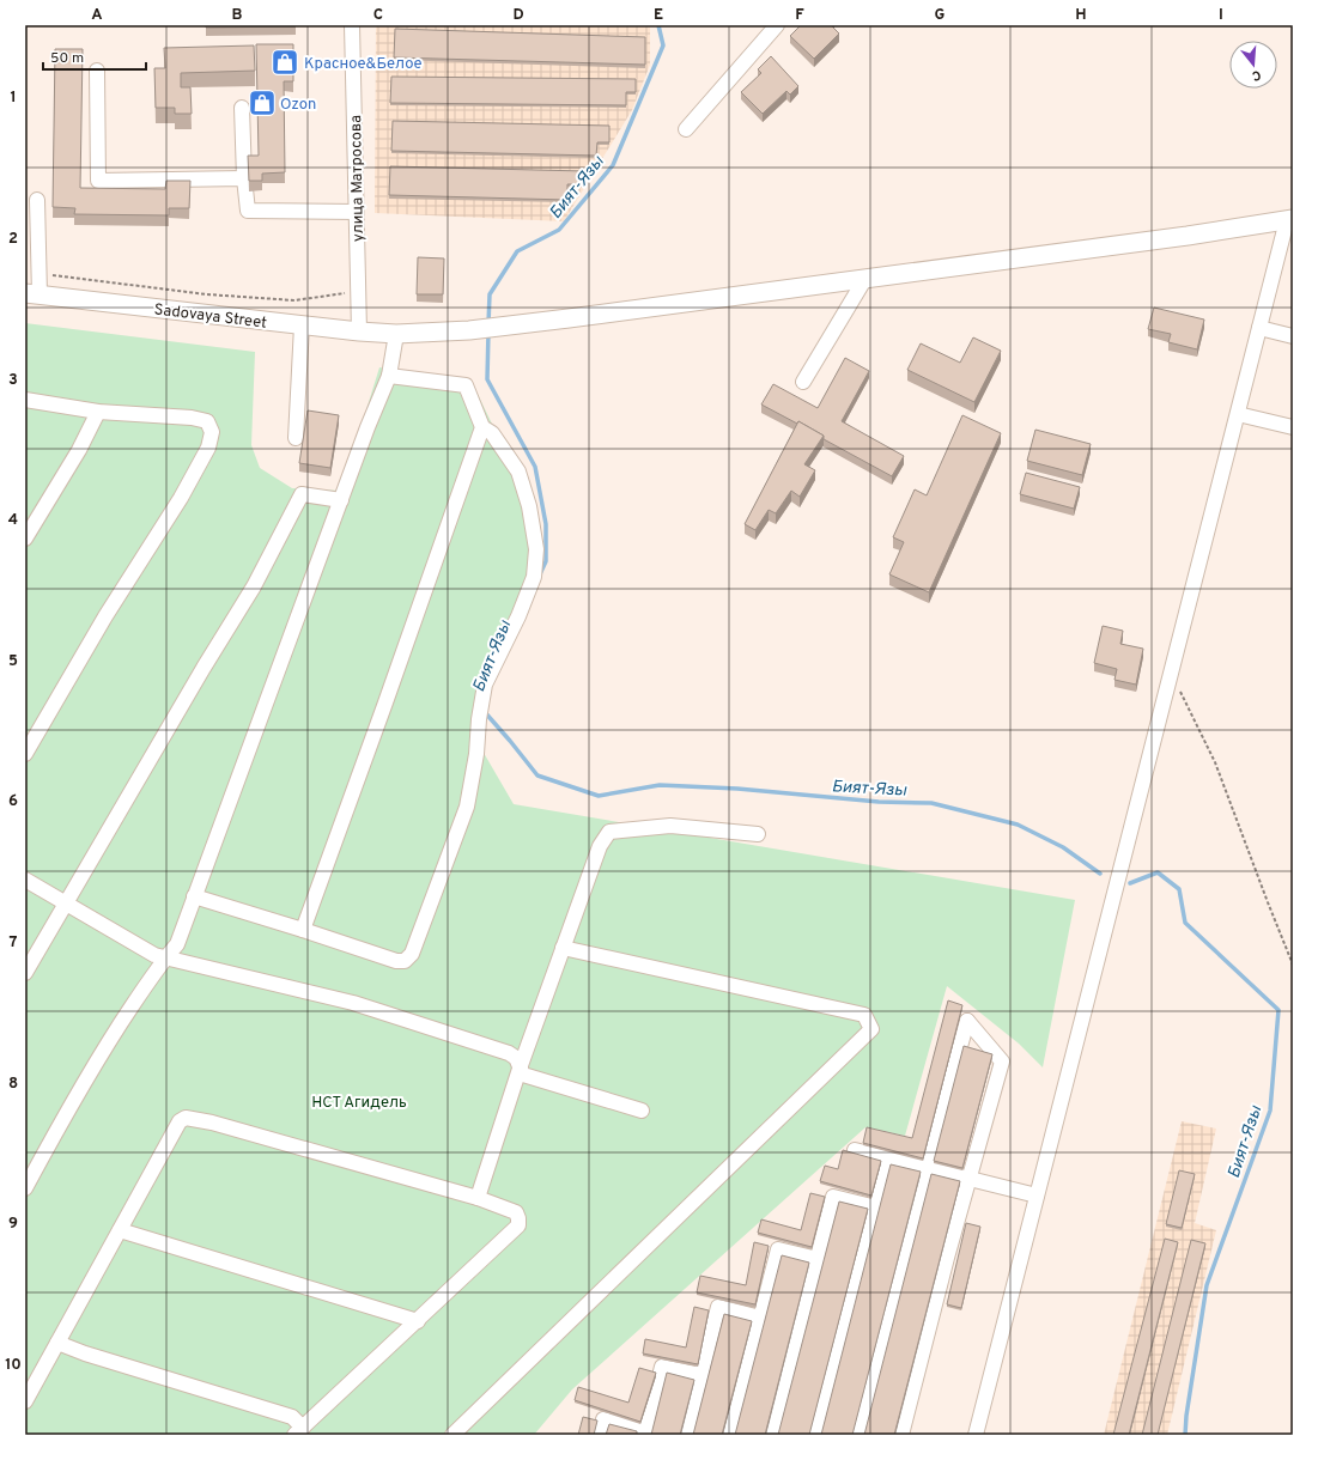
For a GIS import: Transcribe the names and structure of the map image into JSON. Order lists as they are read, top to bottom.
{
  "streets": {
    "main road": ["Sadovaya Street"],
    "street": ["улица Матросова"]
  },
  "crossings": [
    ["улица Матросова", "Sadovaya Street"]
  ],
  "water": ["Бият-Язы"],
  "parks": ["НСТ Агидель"],
  "places": {
    "shop": ["Красное&Белое", "Ozon"]
  },
  "scale_bar": "50 m",
  "north": "bottom",
  "grid": {
    "columns": [
      "A",
      "B",
      "C",
      "D",
      "E",
      "F",
      "G",
      "H",
      "I"
    ],
    "rows": [
      "1",
      "2",
      "3",
      "4",
      "5",
      "6",
      "7",
      "8",
      "9",
      "10"
    ]
  }
}
